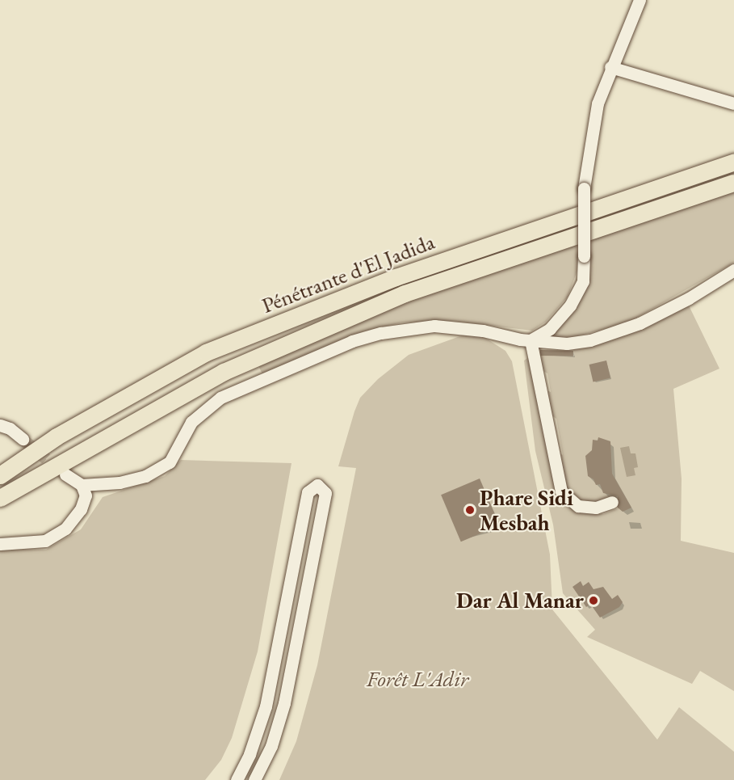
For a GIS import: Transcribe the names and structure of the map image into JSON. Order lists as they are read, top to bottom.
{
  "streets": {
    "highway": ["Pénétrante d'El Jadida"]
  },
  "parks": ["Forêt L'Adir"],
  "places": ["Phare Sidi Mesbah", "Dar Al Manar"]
}
